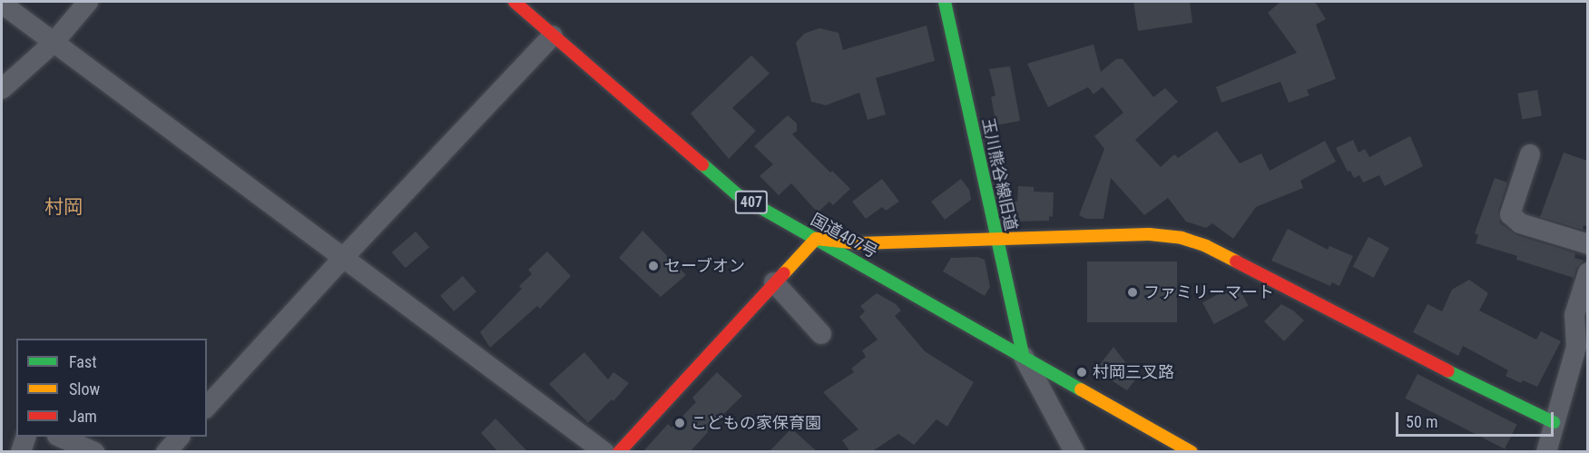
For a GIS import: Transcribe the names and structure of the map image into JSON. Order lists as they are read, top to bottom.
{
  "streets": {
    "main road": ["玉川熊谷線旧道", "407", "国道407号"]
  },
  "crossings": [
    ["玉川熊谷線旧道", "国道407号"]
  ],
  "districts": ["村岡"],
  "places": [
    "セーブオン",
    "ファミリーマート",
    "村岡三叉路",
    "こどもの家保育園"
  ],
  "legend": ["Fast", "Slow", "Jam"],
  "scale_bar": "50 m"
}
